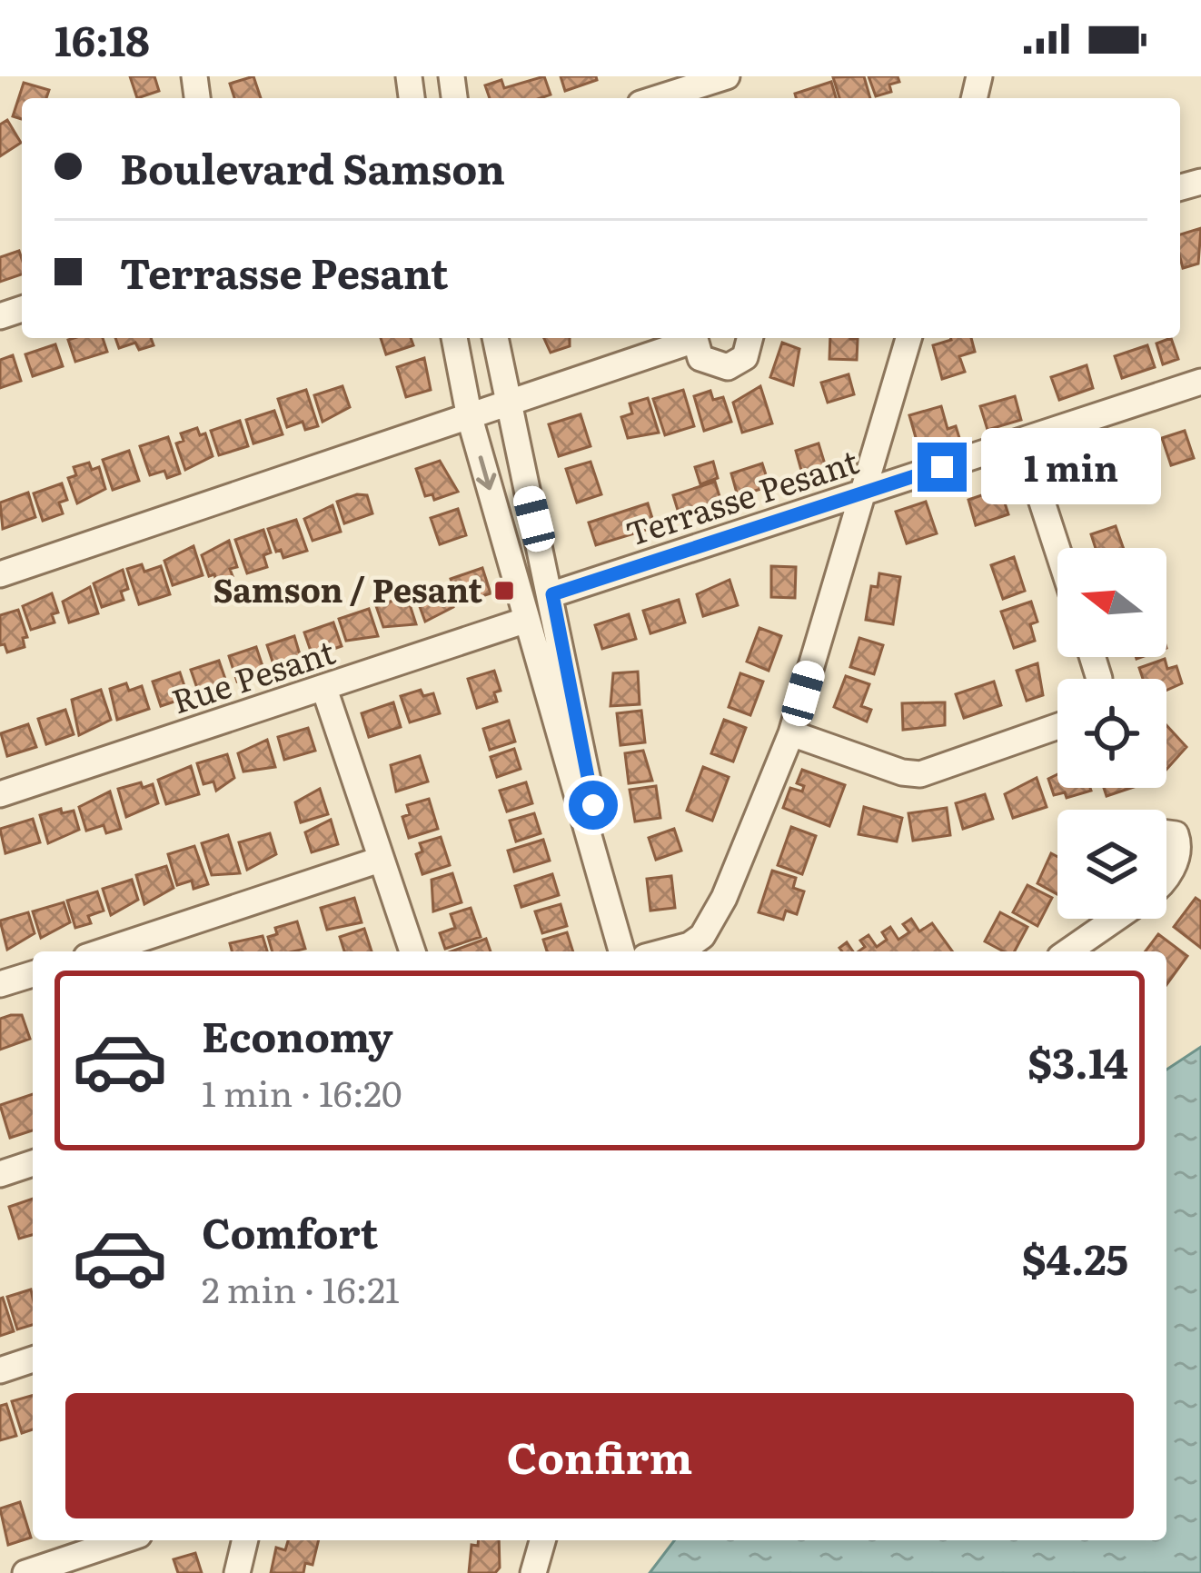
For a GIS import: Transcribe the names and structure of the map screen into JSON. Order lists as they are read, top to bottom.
{
  "streets": {
    "street": ["Terrasse Pesant", "Rue Pesant"]
  },
  "places": {
    "transit": ["Samson / Pesant"]
  },
  "north": "left",
  "page": {
    "status": "16:18",
    "banner": ["Boulevard Samson", "Terrasse Pesant"],
    "bubble": "1 min",
    "list": [
      {
        "name": "Economy",
        "note": "1 min · 16:20",
        "value": "$3.14"
      },
      {
        "name": "Comfort",
        "note": "2 min · 16:21",
        "value": "$4.25"
      }
    ],
    "buttons": "Confirm"
  }
}
